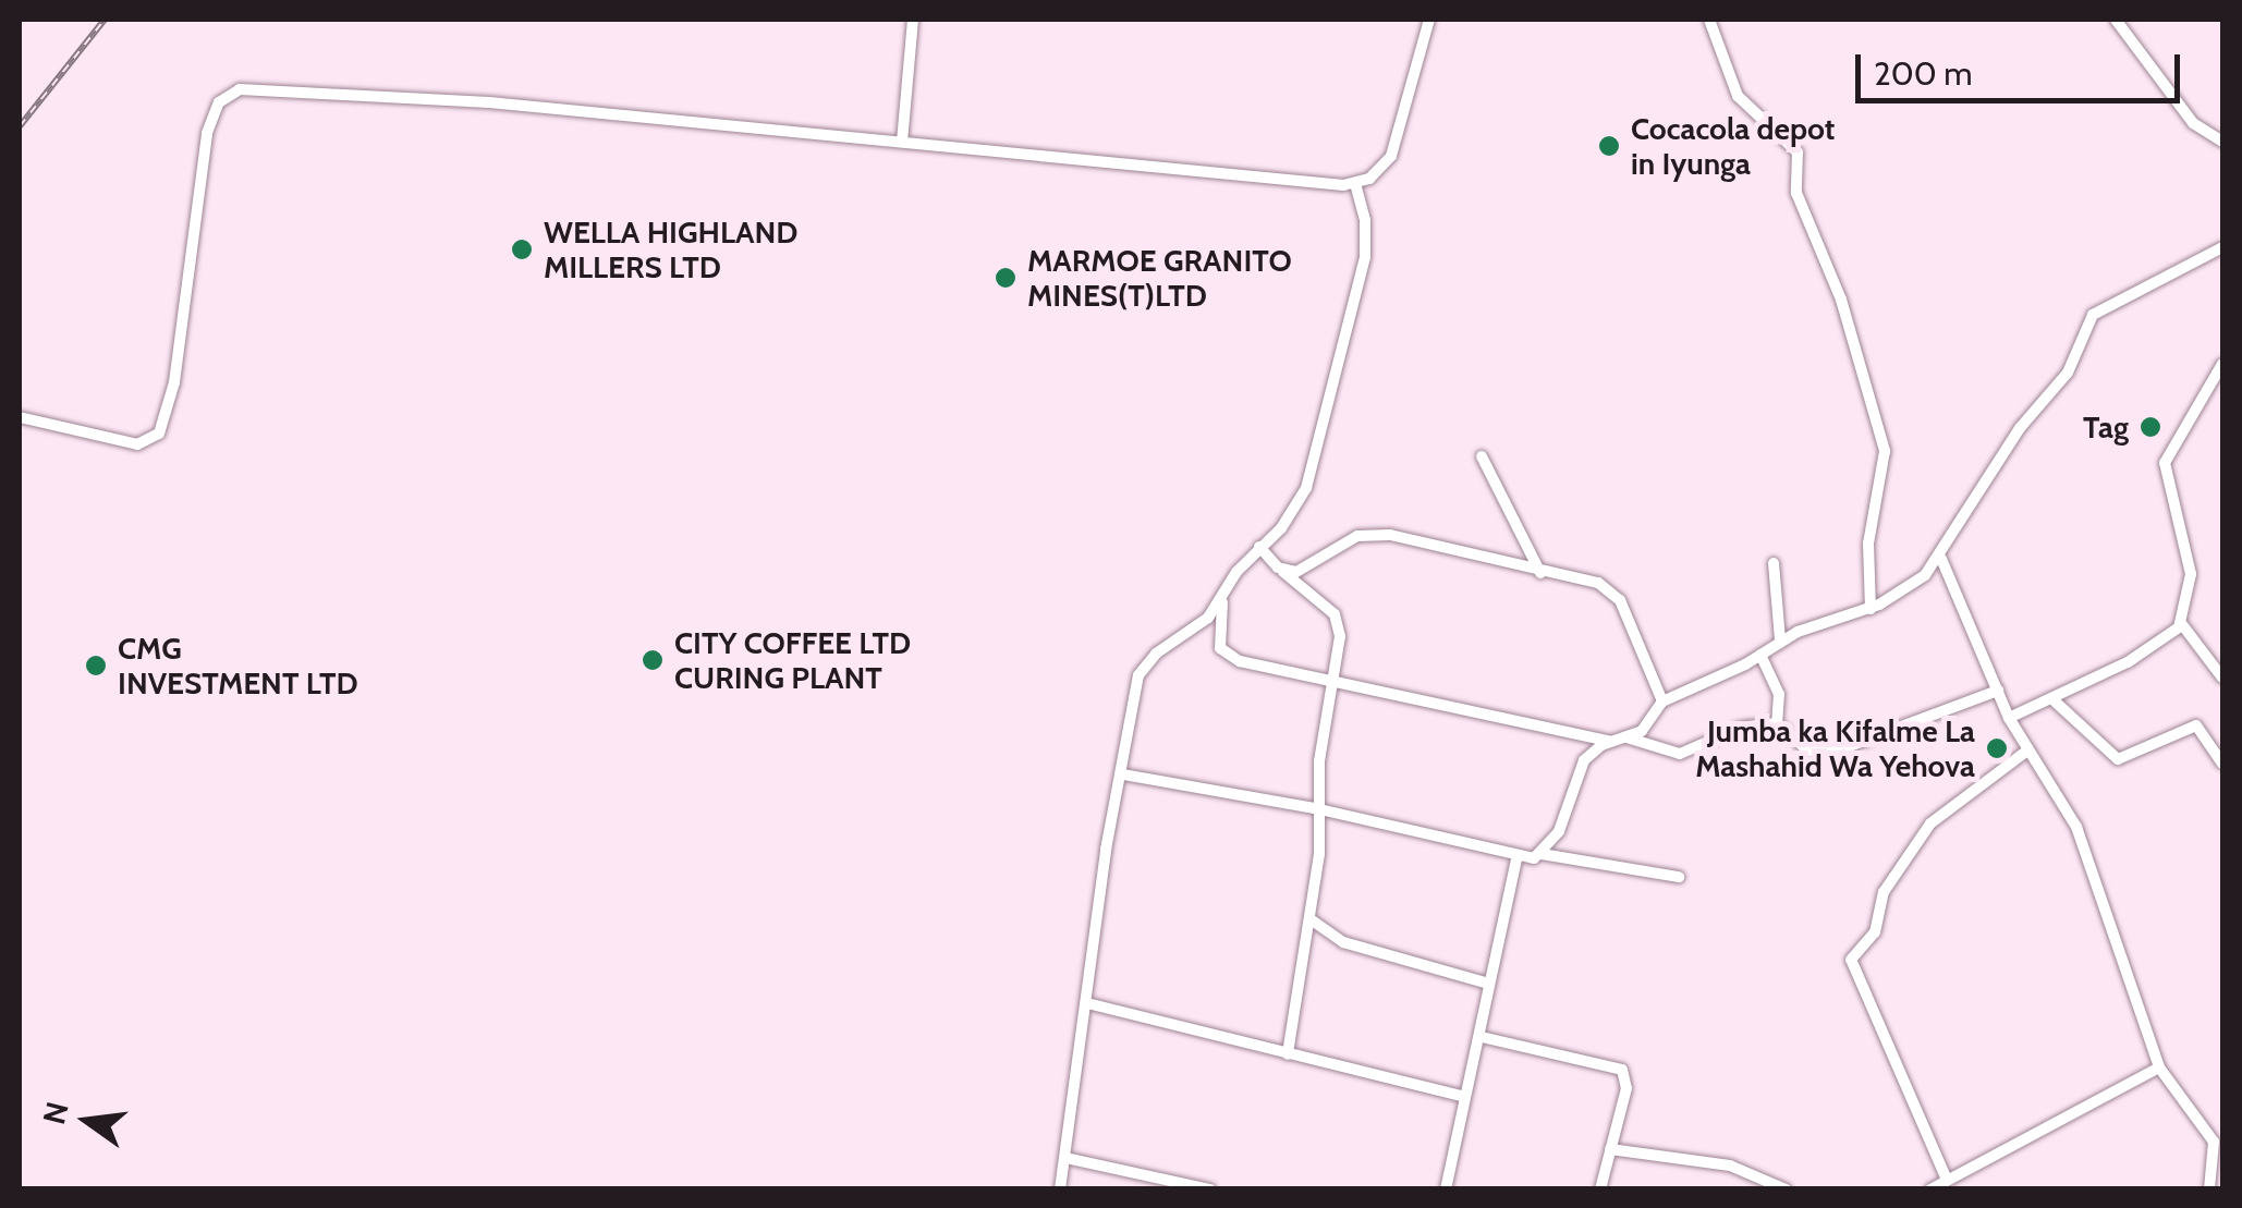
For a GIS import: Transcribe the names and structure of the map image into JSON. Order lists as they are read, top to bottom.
{
  "places": [
    "Cocacola depot in Iyunga",
    "WELLA HIGHLAND MILLERS LTD",
    "MARMOE GRANITO MINES(T)LTD",
    "Tag",
    "CITY COFFEE LTD CURING PLANT",
    "CMG INVESTMENT LTD",
    "Jumba ka Kifalme La Mashahid Wa Yehova"
  ],
  "scale_bar": "200 m",
  "north": "left"
}
